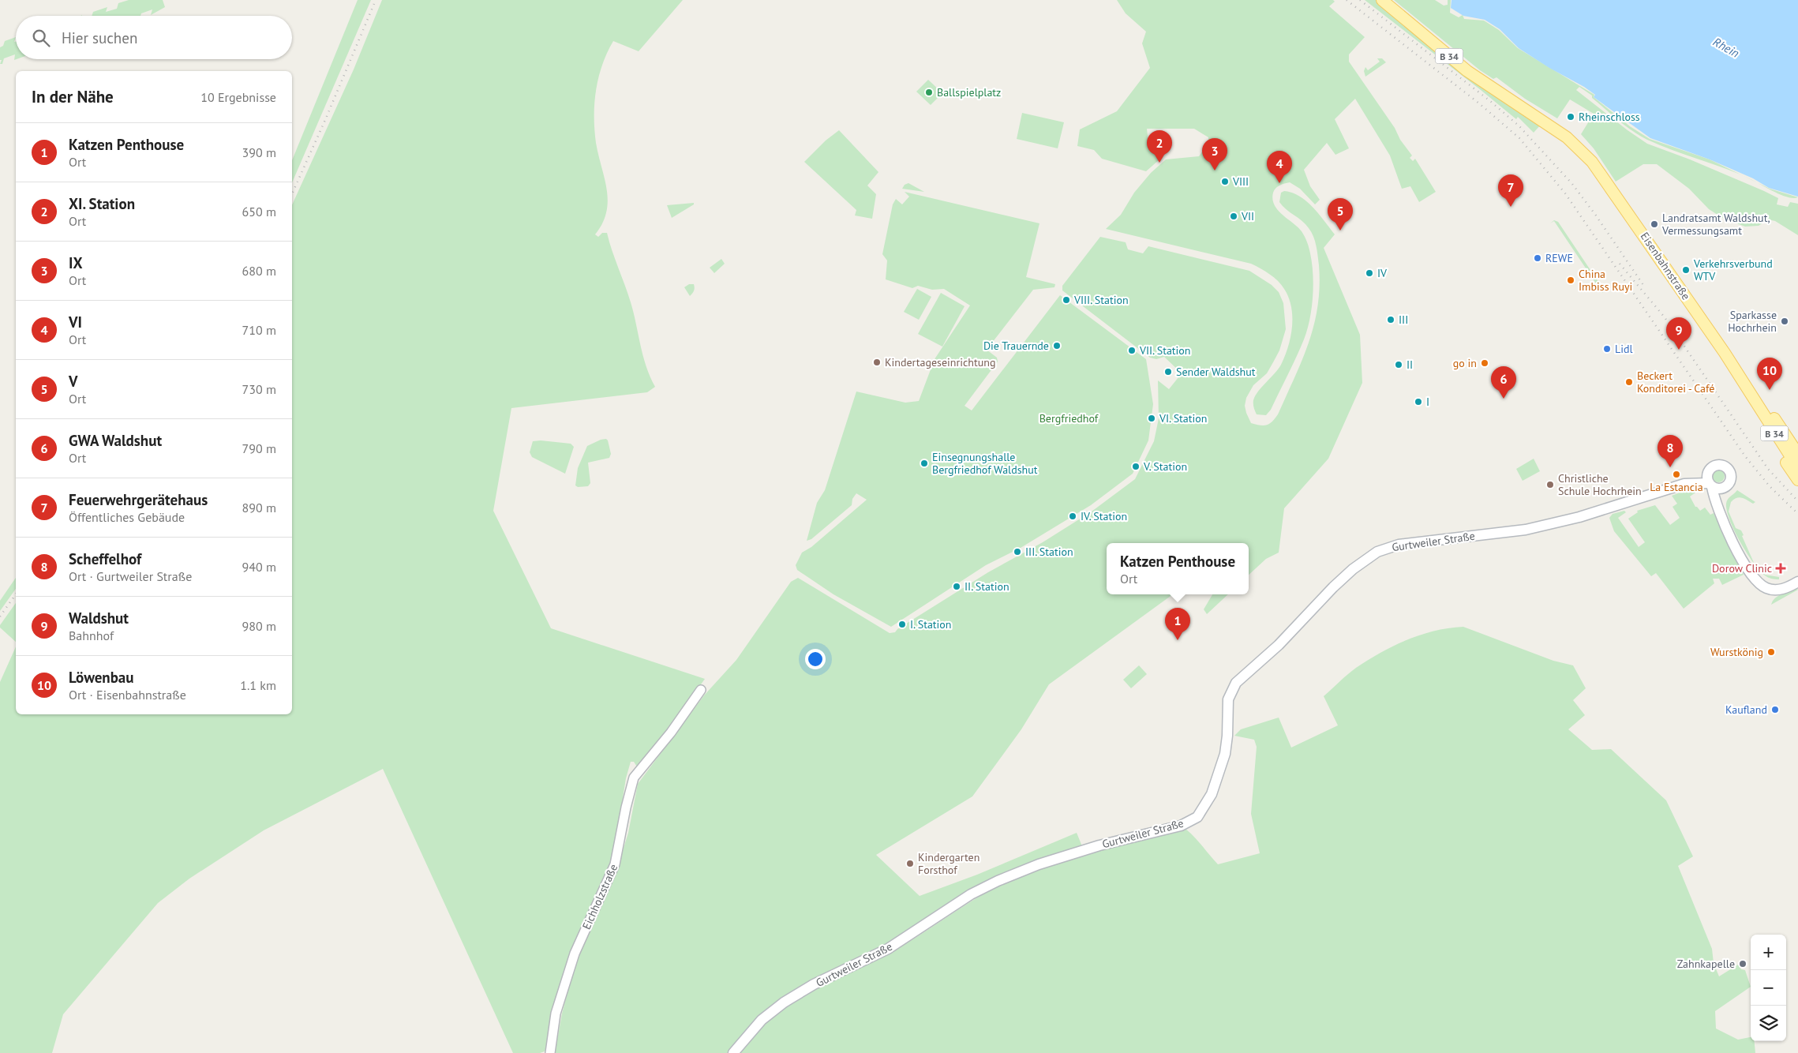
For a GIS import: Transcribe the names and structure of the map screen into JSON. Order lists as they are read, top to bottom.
{
  "streets": {
    "main road": ["B 34", "Eisenbahnstraße", "Gurtweiler Straße"],
    "street": ["Eichholzstraße"]
  },
  "water": ["Rhein"],
  "parks": ["Bergfriedhof"],
  "places": {
    "other": [
      "Ballspielplatz",
      "Rheinschloss",
      "VIII",
      "VII",
      "Landratsamt Waldshut, Vermessungsamt",
      "REWE",
      "Verkehrsverbund WTV",
      "IV",
      "China Imbiss Ruyi",
      "VIII. Station",
      "III",
      "Sparkasse Hochrhein",
      "Die Trauernde",
      "Lidl",
      "VII. Station",
      "Kindertageseinrichtung",
      "go in",
      "II",
      "Sender Waldshut",
      "Beckert Konditorei - Café",
      "I",
      "VI. Station",
      "Einsegnungshalle Bergfriedhof Waldshut",
      "V. Station",
      "La Estancia",
      "Christliche Schule Hochrhein",
      "IV. Station",
      "III. Station",
      "II. Station",
      "I. Station",
      "Wurstkönig",
      "Kaufland",
      "Kindergarten Forsthof",
      "Zahnkapelle"
    ],
    "health": ["Dorow Clinic"]
  },
  "page": {
    "search": "Hier suchen",
    "heading": ["In der Nähe", "10 Ergebnisse"],
    "list": [
      {
        "mark": "1",
        "name": "Katzen Penthouse",
        "note": "Ort",
        "value": "390 m"
      },
      {
        "mark": "2",
        "name": "XI. Station",
        "note": "Ort",
        "value": "650 m"
      },
      {
        "mark": "3",
        "name": "IX",
        "note": "Ort",
        "value": "680 m"
      },
      {
        "mark": "4",
        "name": "VI",
        "note": "Ort",
        "value": "710 m"
      },
      {
        "mark": "5",
        "name": "V",
        "note": "Ort",
        "value": "730 m"
      },
      {
        "mark": "6",
        "name": "GWA Waldshut",
        "note": "Ort",
        "value": "790 m"
      },
      {
        "mark": "7",
        "name": "Feuerwehrgerätehaus",
        "note": "Öffentliches Gebäude",
        "value": "890 m"
      },
      {
        "mark": "8",
        "name": "Scheffelhof",
        "note": "Ort · Gurtweiler Straße",
        "value": "940 m"
      },
      {
        "mark": "9",
        "name": "Waldshut",
        "note": "Bahnhof",
        "value": "980 m"
      },
      {
        "mark": "10",
        "name": "Löwenbau",
        "note": "Ort · Eisenbahnstraße",
        "value": "1.1 km"
      }
    ],
    "pins": [
      "2",
      "3",
      "4",
      "7",
      "5",
      "9",
      "10",
      "6",
      "8",
      "1"
    ],
    "popup": ["Katzen Penthouse", "Ort"],
    "map_buttons": ["+", "−"]
  }
}
